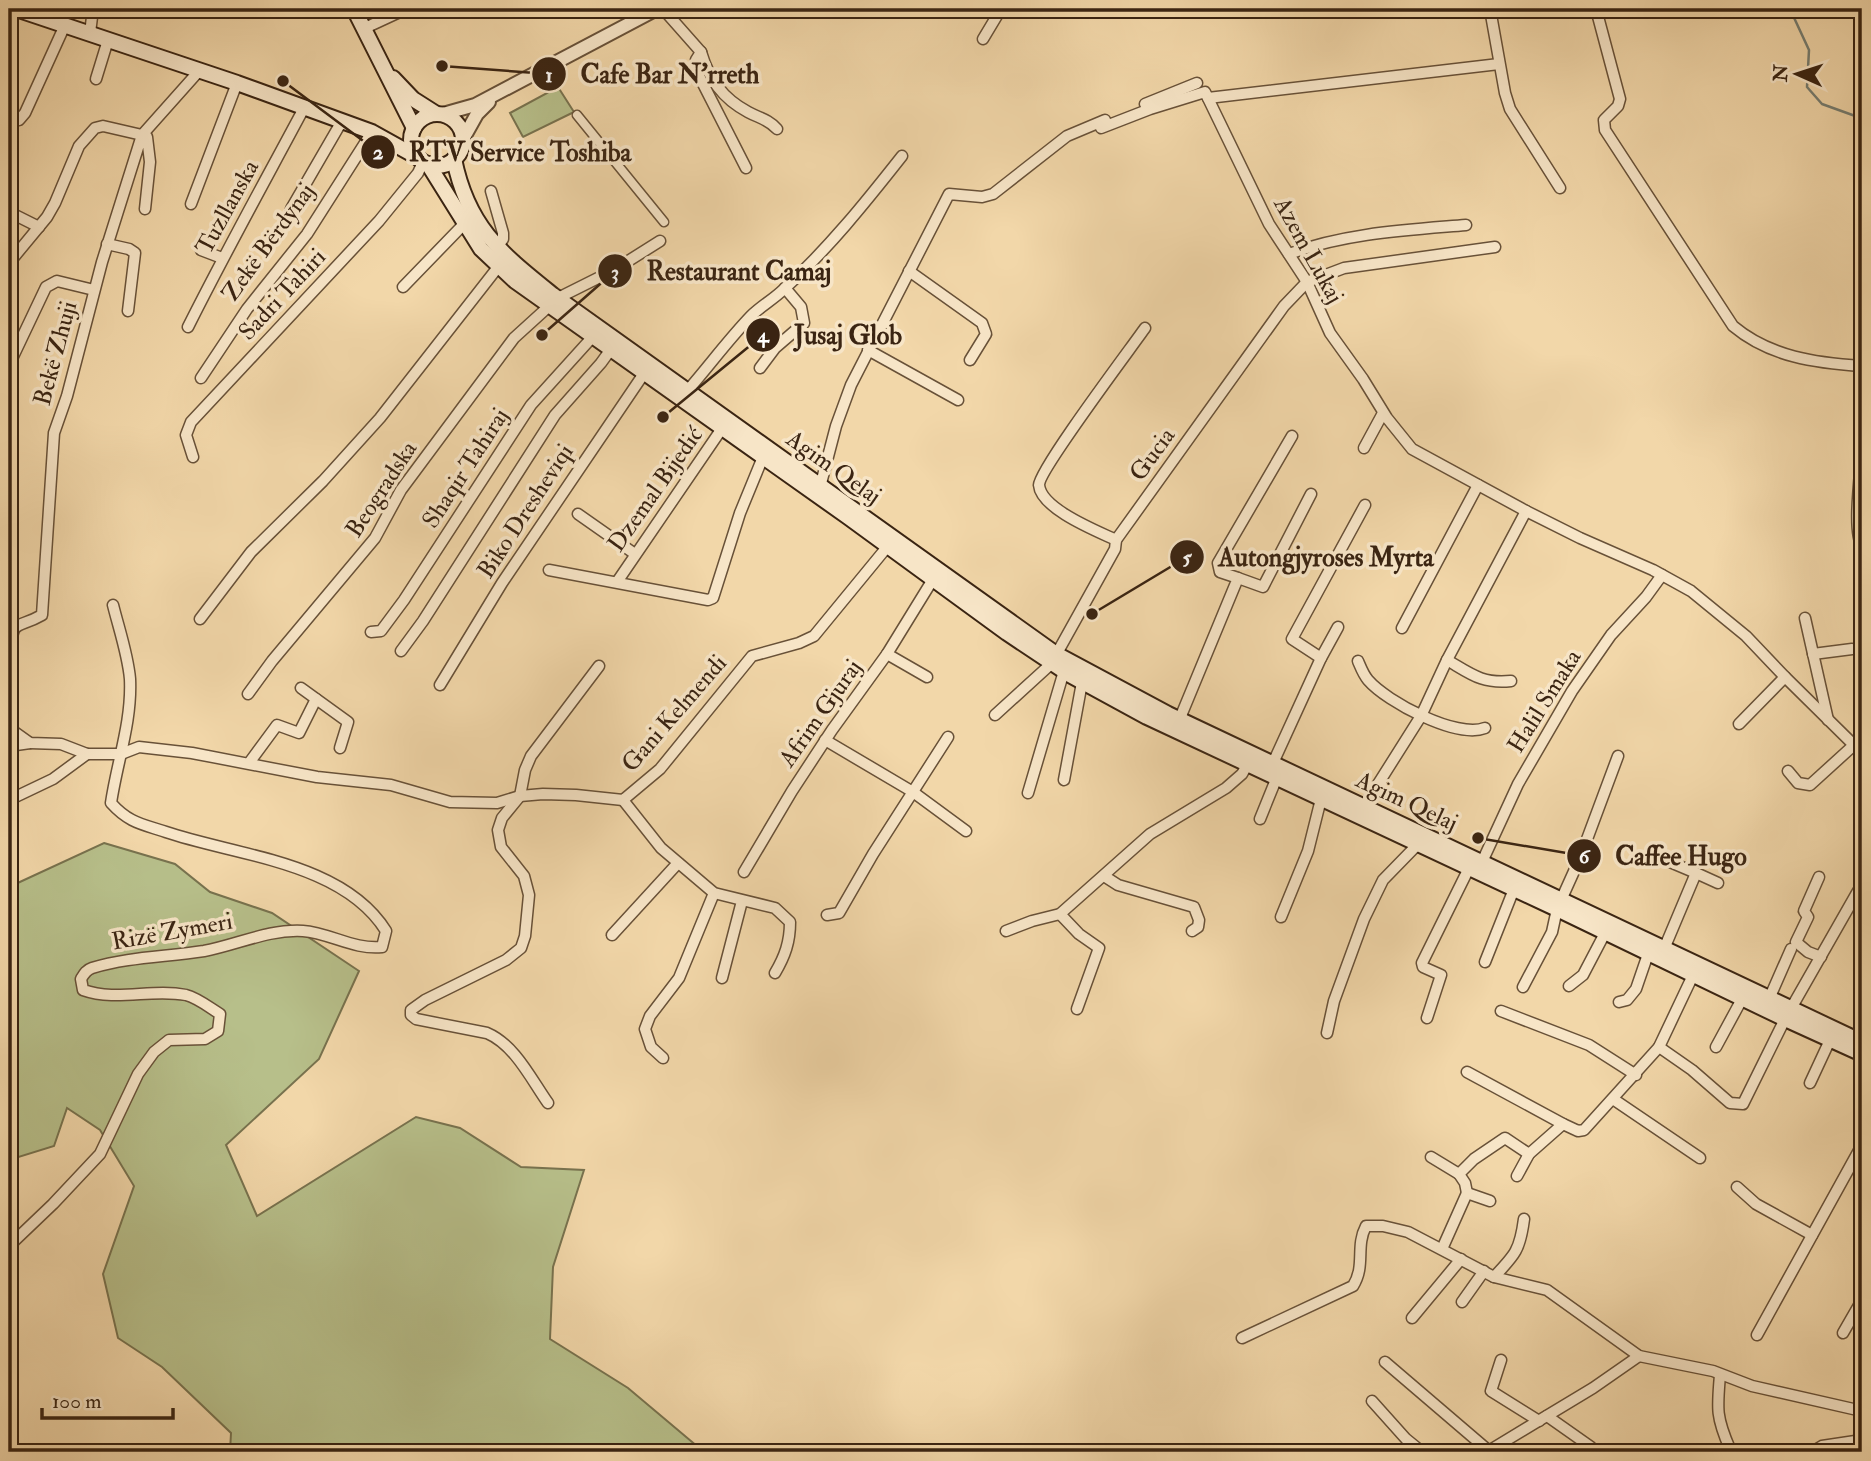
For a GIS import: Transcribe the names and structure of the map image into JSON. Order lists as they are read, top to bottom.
{
  "streets": {
    "main road": ["Agim Qelaj"],
    "street": [
      "Tuzllanska",
      "Zekë Bërdynaj",
      "Azem Lukaj",
      "Sadri Tahiri",
      "Bekë Zhuji",
      "Gucia",
      "Shaqir Tahiraj",
      "Beogradska",
      "Dzemal Bijedić",
      "Biko Dresheviqi",
      "Halil Smaka",
      "Gani Kelmendi",
      "Afrim Gjuraj",
      "Rizë Zymeri"
    ]
  },
  "crossings": [
    ["Azem Lukaj", "Gucia"],
    ["Azem Lukaj", "Halil Smaka"],
    ["Sadri Tahiri", "Agim Qelaj"],
    ["Gucia", "Agim Qelaj"],
    ["Agim Qelaj", "Shaqir Tahiraj"],
    ["Agim Qelaj", "Beogradska"],
    ["Agim Qelaj", "Dzemal Bijedić"],
    ["Agim Qelaj", "Biko Dresheviqi"],
    ["Agim Qelaj", "Halil Smaka"],
    ["Agim Qelaj", "Gani Kelmendi"],
    ["Agim Qelaj", "Afrim Gjuraj"],
    ["Gani Kelmendi", "Rizë Zymeri"]
  ],
  "places": [
    "Cafe Bar N’rreth",
    "RTV Service Toshiba",
    "Restaurant Camaj",
    "Jusaj Glob",
    "Autongjyroses Myrta",
    "Caffee Hugo"
  ],
  "scale_bar": "100 m",
  "north": "left"
}
